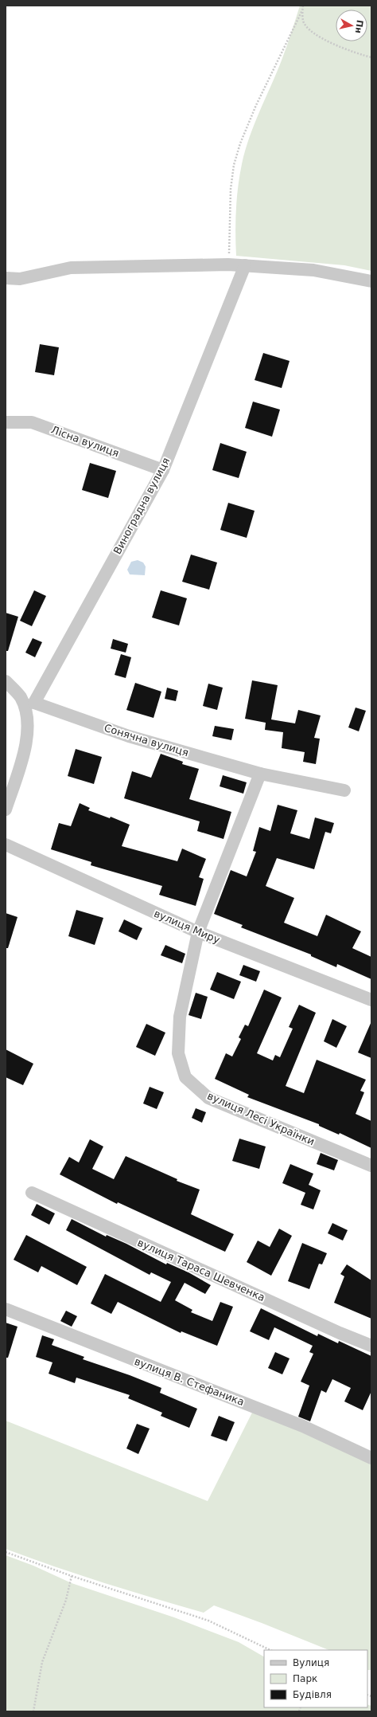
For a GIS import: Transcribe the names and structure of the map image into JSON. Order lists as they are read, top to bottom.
{
  "streets": {
    "street": [
      "Лісна вулиця",
      "Виноградна вулиця",
      "Сонячна вулиця",
      "вулиця Миру",
      "вулиця Лесі Українки",
      "вулиця Тараса Шевченка",
      "вулиця В. Стефаника"
    ]
  },
  "crossings": [
    ["Лісна вулиця", "Виноградна вулиця"],
    ["Виноградна вулиця", "Сонячна вулиця"],
    ["вулиця Миру", "вулиця Лесі Українки"]
  ],
  "legend": ["Вулиця", "Парк", "Будівля"],
  "north": "right"
}
